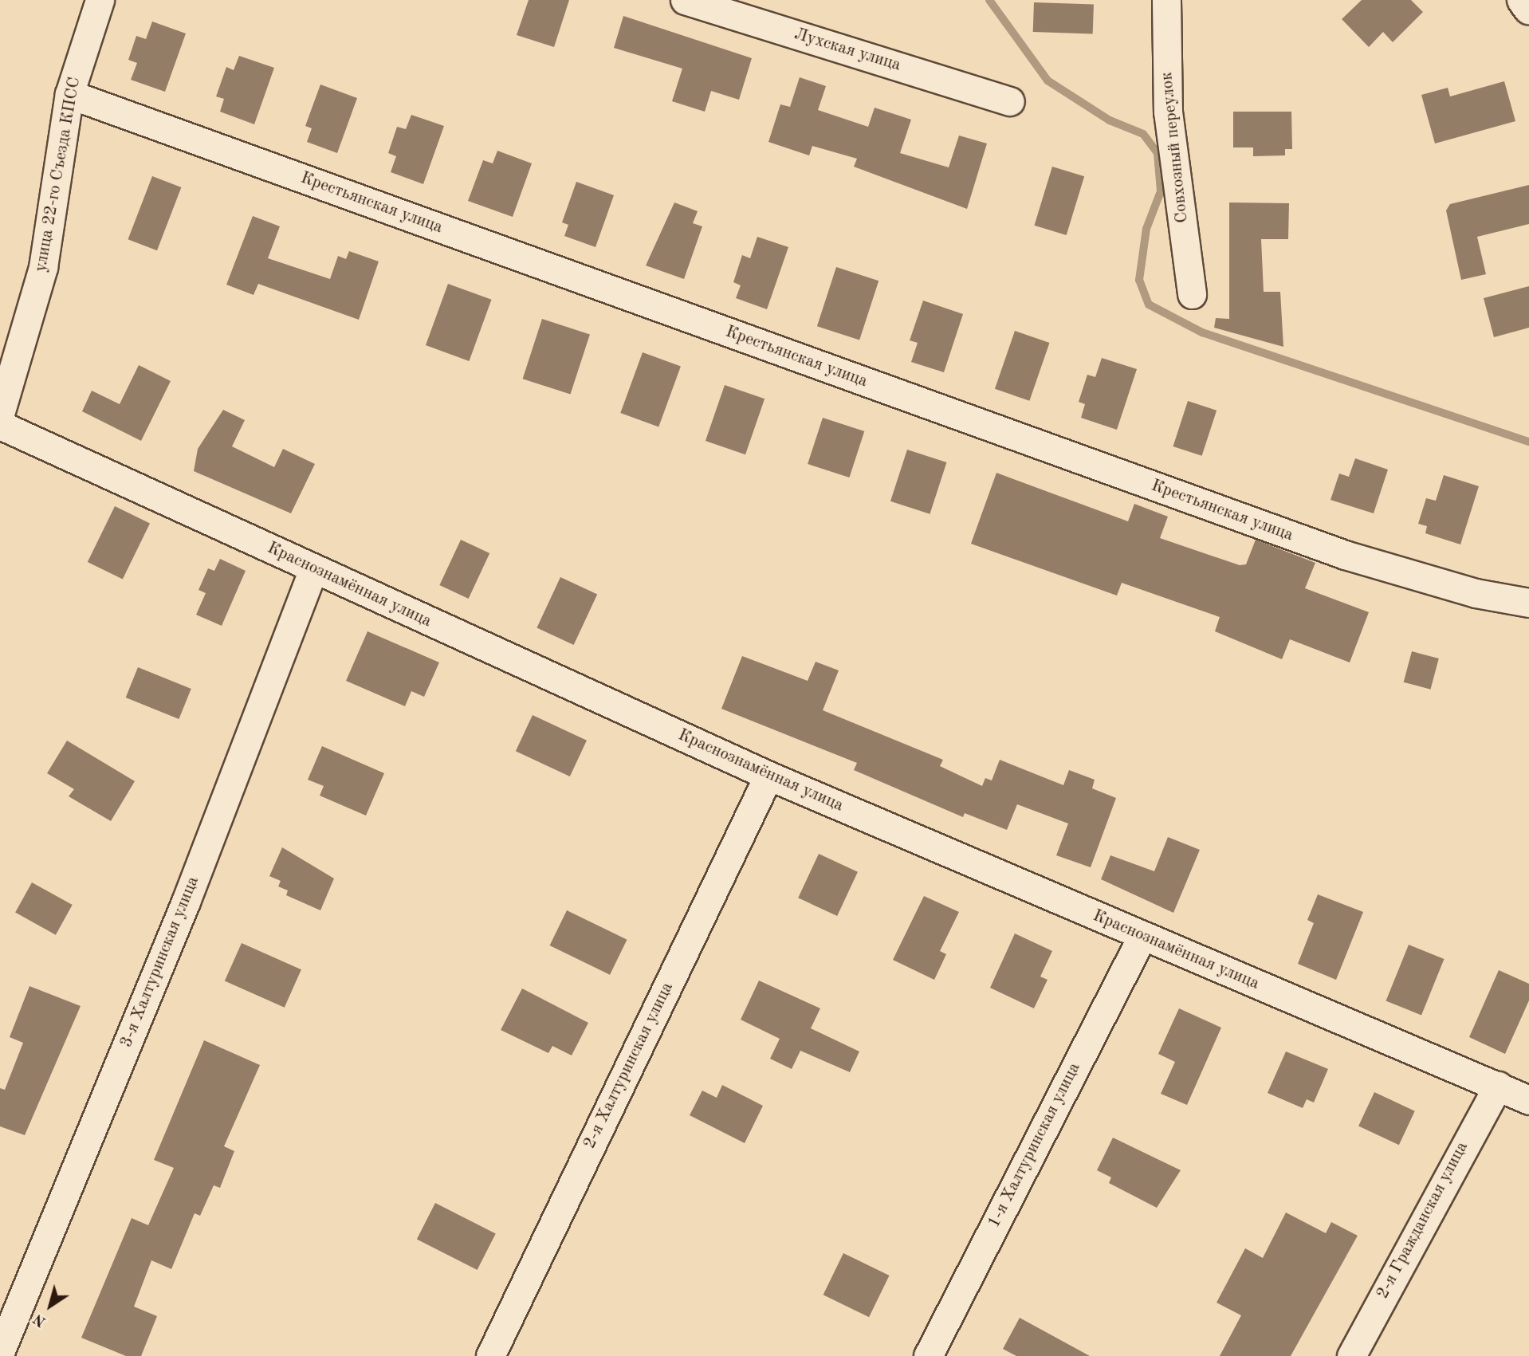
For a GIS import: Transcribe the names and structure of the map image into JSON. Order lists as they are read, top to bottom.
{
  "streets": {
    "street": [
      "Лухская улица",
      "Совхозный переулок",
      "улица 22-го Съезда КПСС",
      "Крестьянская улица",
      "Краснознамённая улица",
      "3-я Халтуринская улица",
      "2-я Халтуринская улица",
      "1-я Халтуринская улица",
      "2-я Гражданская улица"
    ]
  },
  "crossings": [
    ["улица 22-го Съезда КПСС", "Крестьянская улица"],
    ["Краснознамённая улица", "3-я Халтуринская улица"],
    ["Краснознамённая улица", "2-я Халтуринская улица"],
    ["Краснознамённая улица", "1-я Халтуринская улица"],
    ["Краснознамённая улица", "2-я Гражданская улица"]
  ],
  "north": "bottom left"
}
